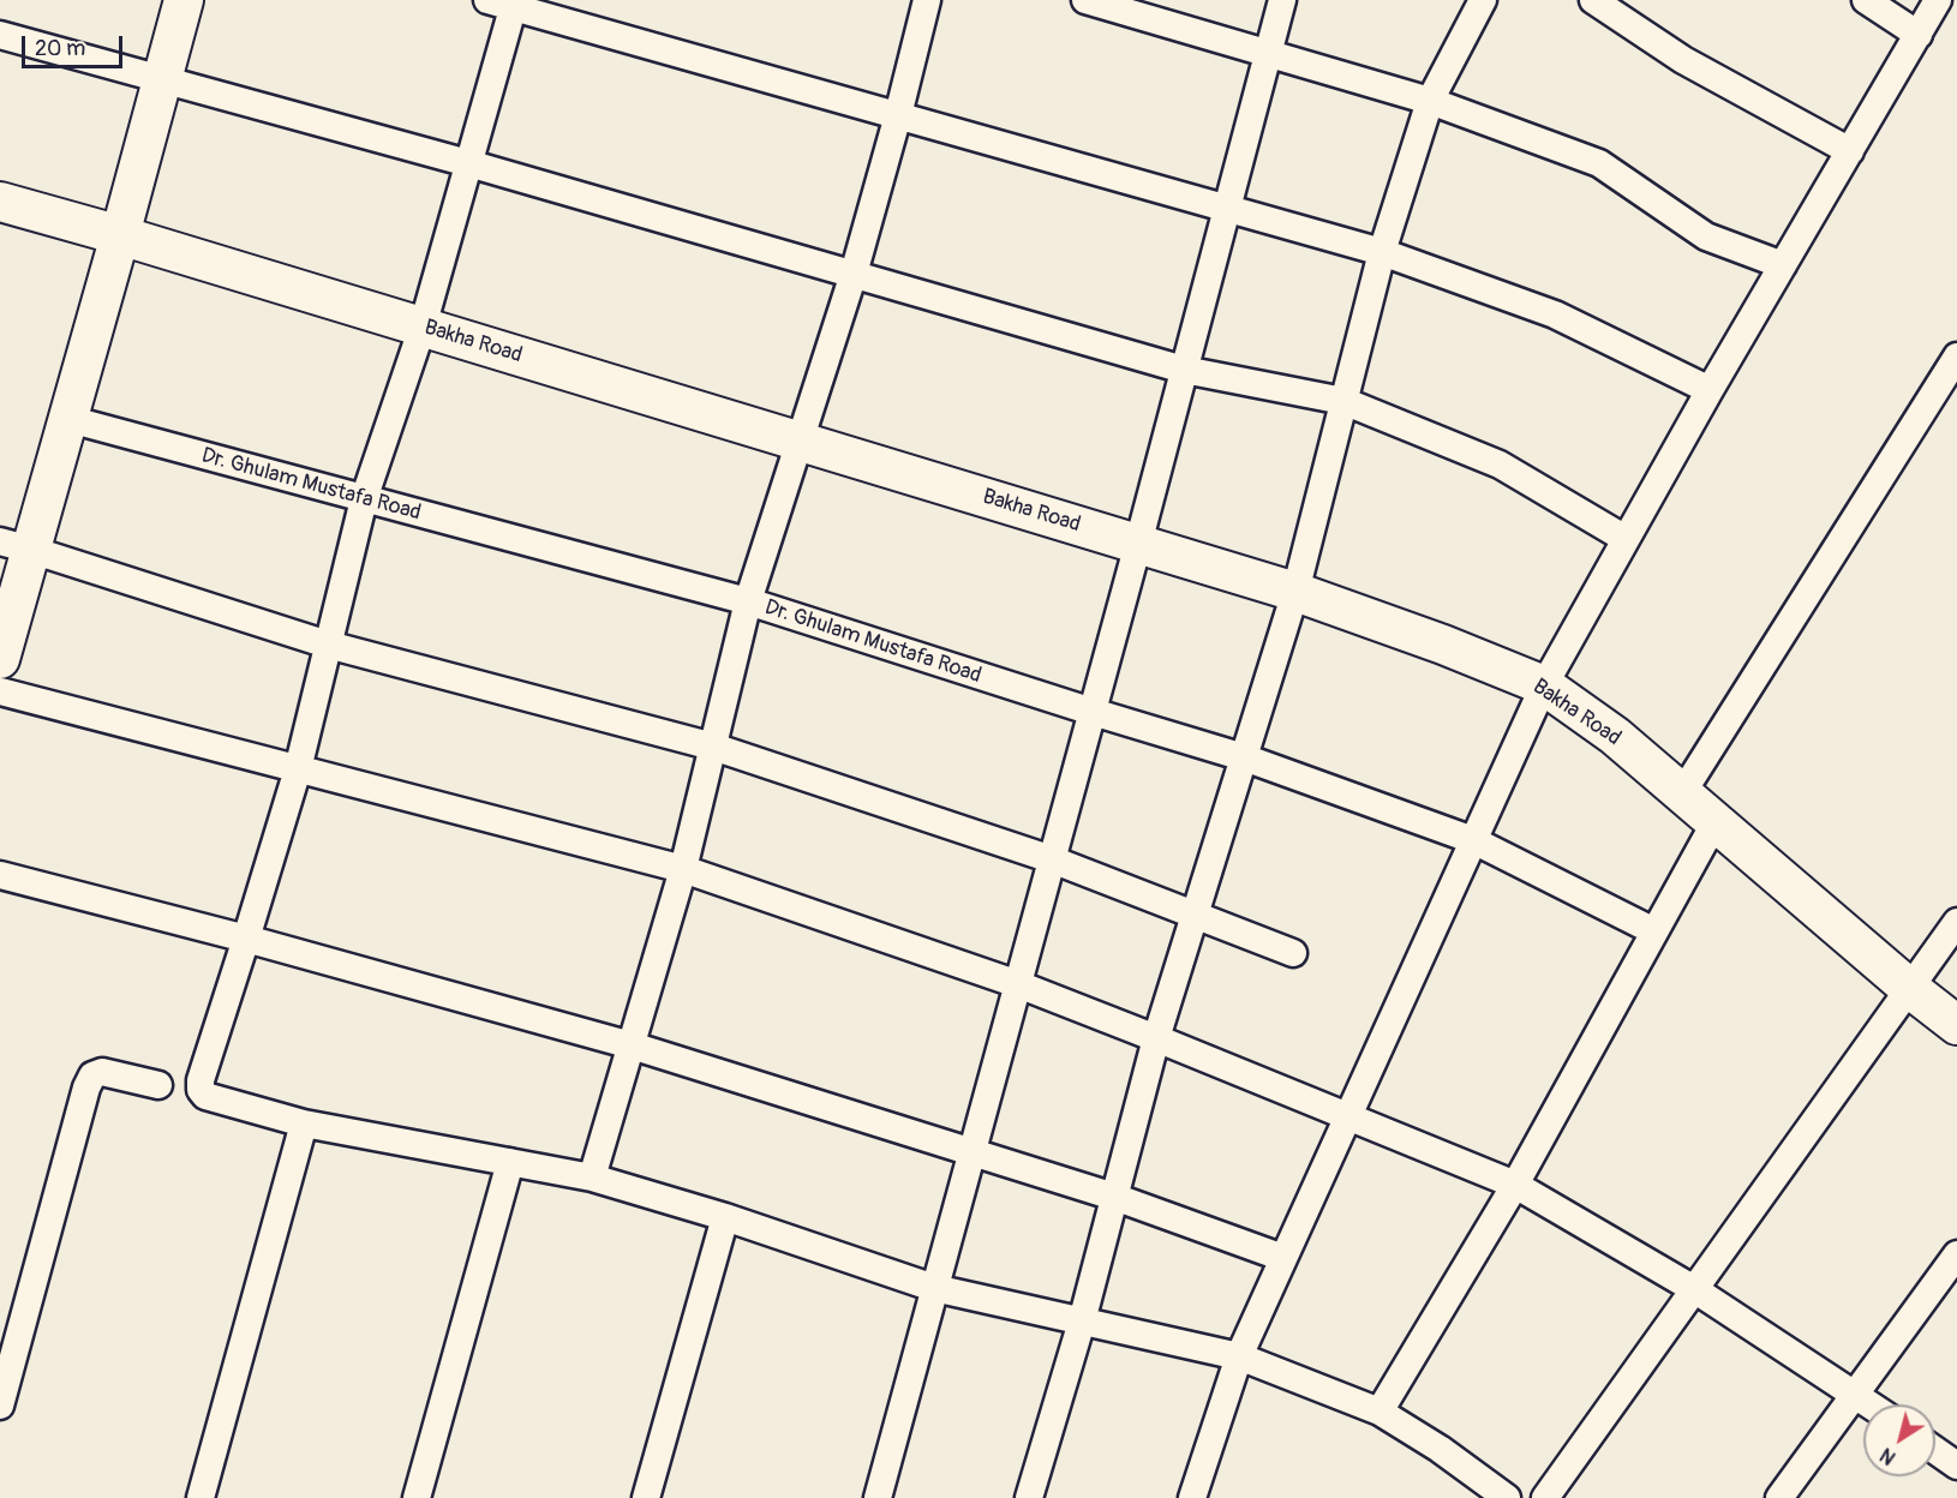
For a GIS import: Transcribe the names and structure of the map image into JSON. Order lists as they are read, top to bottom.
{
  "streets": {
    "street": ["Bakha Road", "Dr. Ghulam Mustafa Road"]
  },
  "scale_bar": "20 m",
  "north": "bottom left"
}
